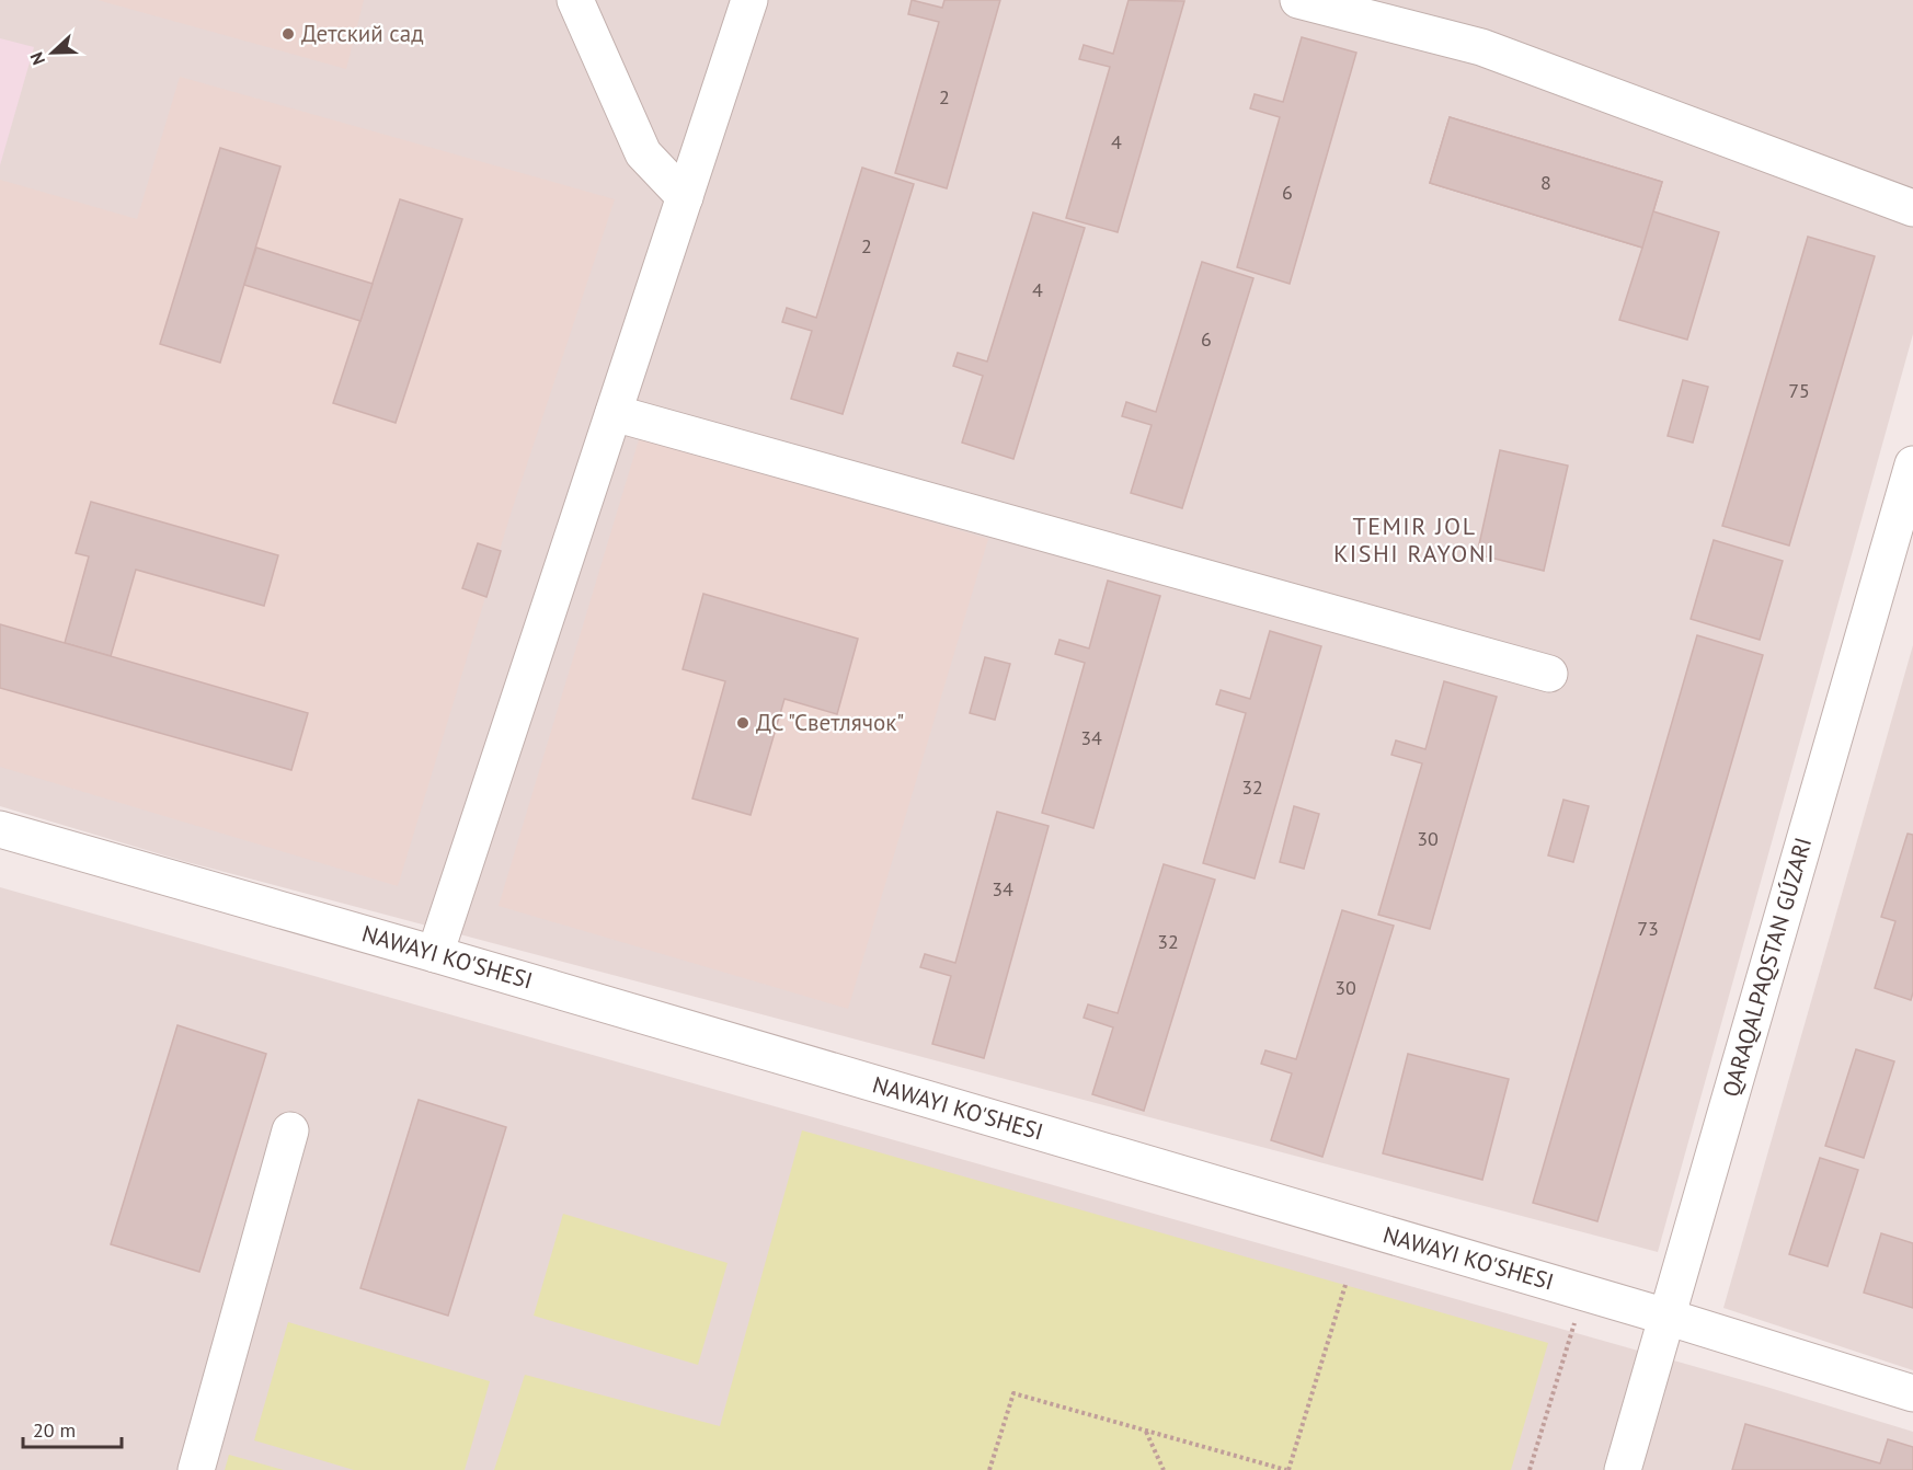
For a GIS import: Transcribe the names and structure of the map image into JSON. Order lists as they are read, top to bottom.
{
  "streets": {
    "street": ["NAWAYI KO'SHESI"]
  },
  "districts": ["TEMIR JOL KISHI RAYONI"],
  "places": ["Детский сад", "ДС \"Светлячок\""],
  "house_numbers": [
    "2",
    "4",
    "8",
    "6",
    "2",
    "4",
    "6",
    "75",
    "34",
    "32",
    "30",
    "34",
    "73",
    "32",
    "30"
  ],
  "scale_bar": "20 m",
  "north": "left"
}
